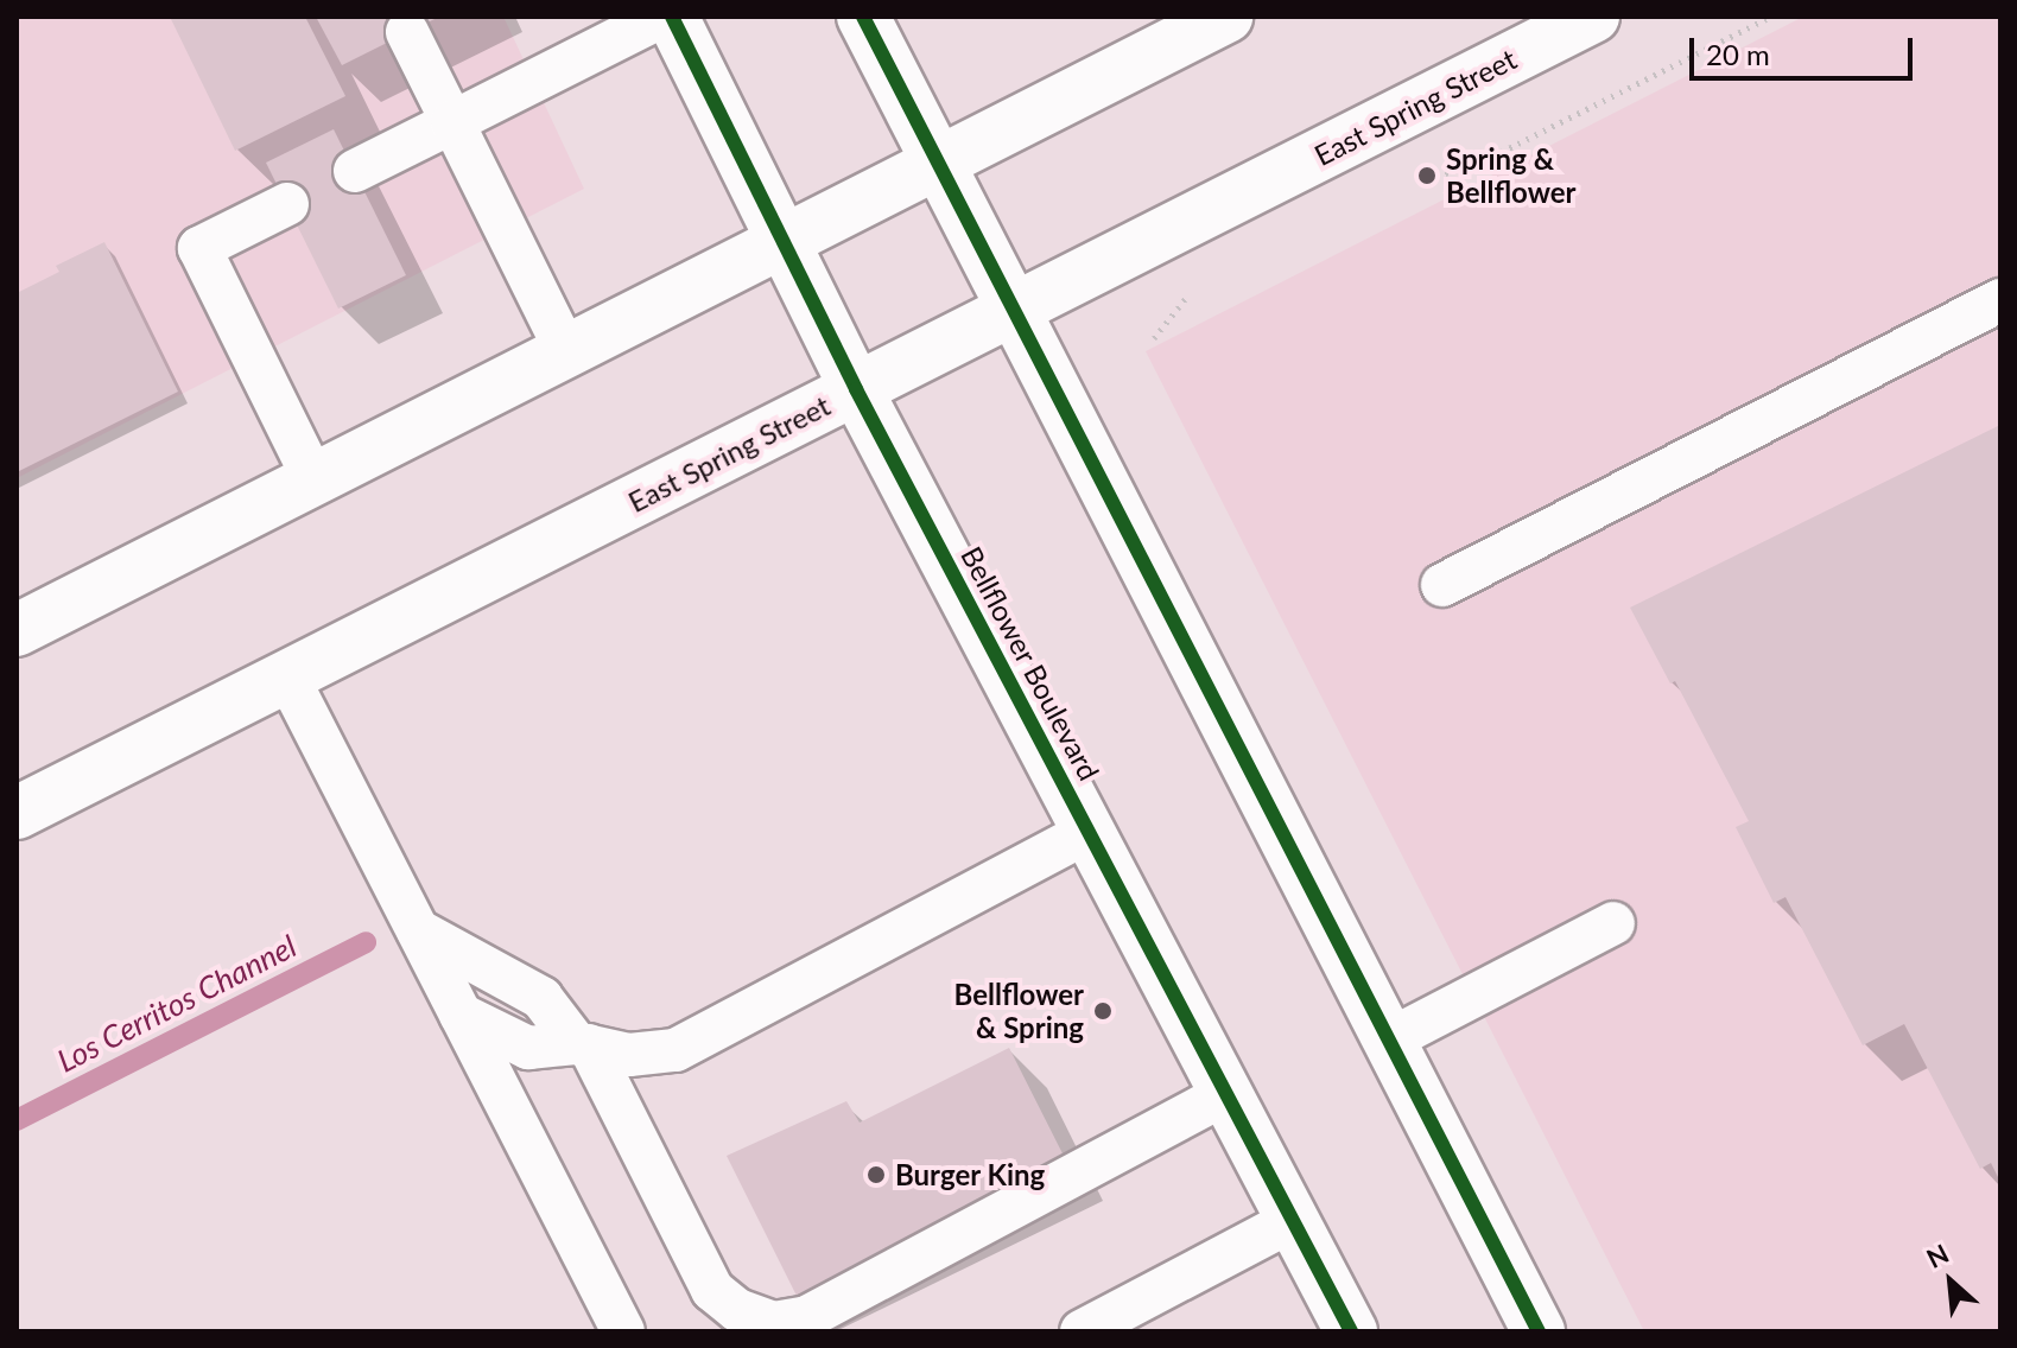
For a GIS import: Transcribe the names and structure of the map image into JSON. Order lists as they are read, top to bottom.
{
  "streets": {
    "main road": ["East Spring Street", "Bellflower Boulevard"]
  },
  "crossings": [
    ["East Spring Street", "Bellflower Boulevard"]
  ],
  "water": ["Los Cerritos Channel"],
  "places": ["Spring & Bellflower", "Bellflower & Spring", "Burger King"],
  "scale_bar": "20 m",
  "north": "top left"
}
